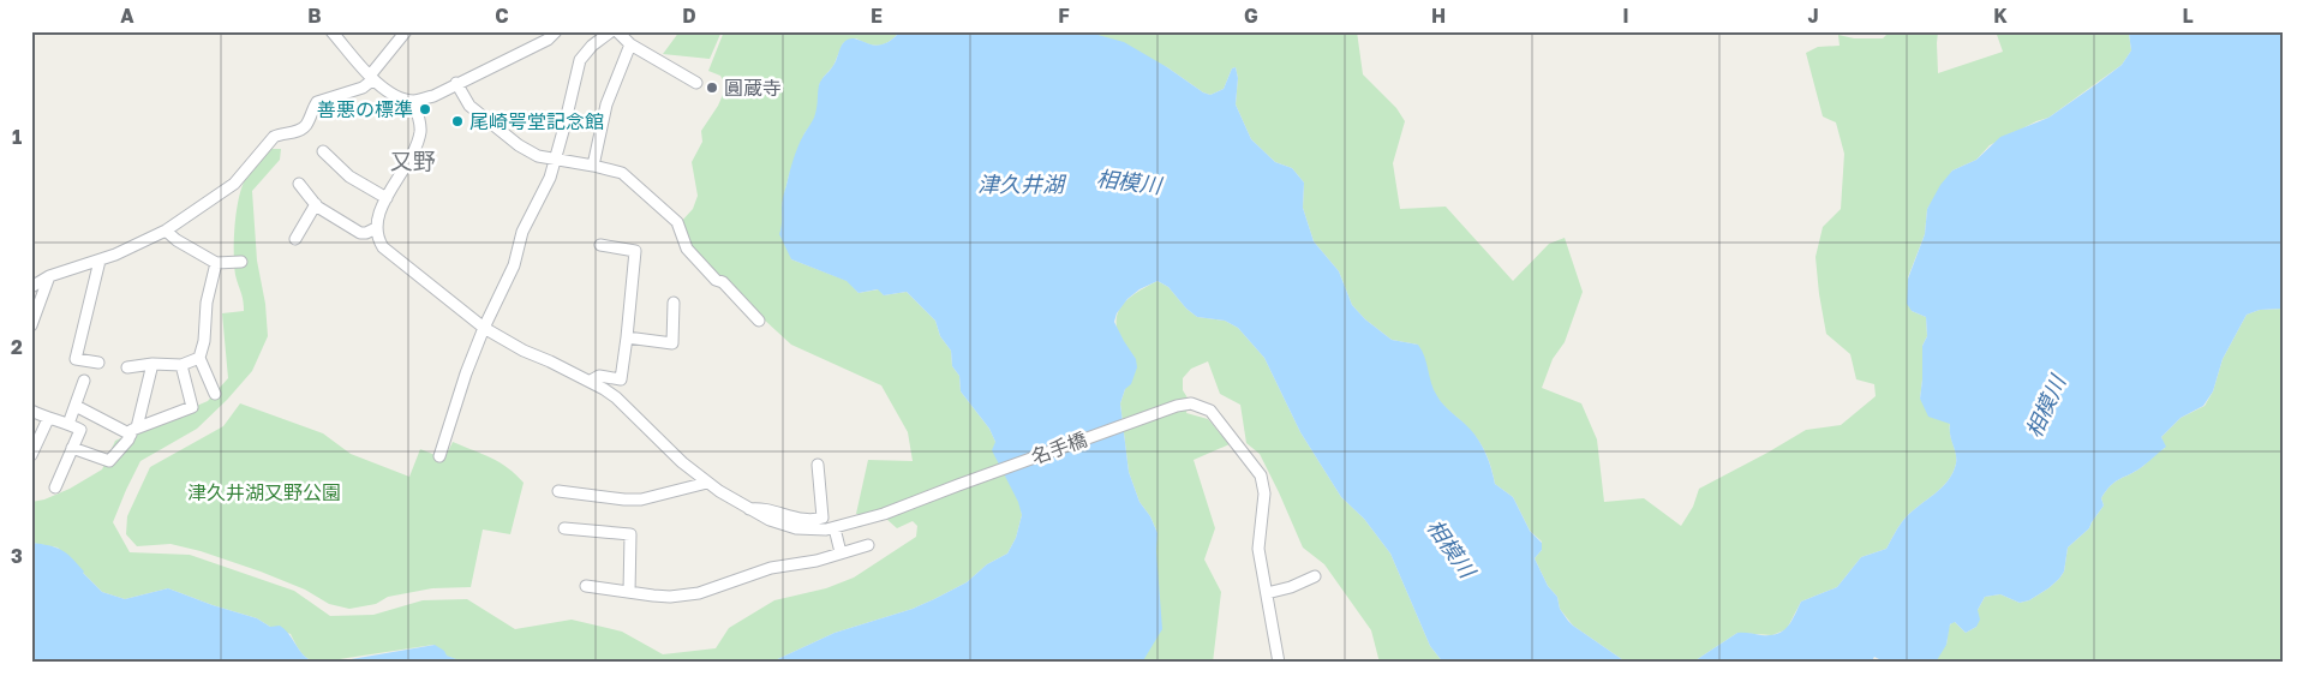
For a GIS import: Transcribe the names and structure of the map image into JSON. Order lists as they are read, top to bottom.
{
  "streets": {
    "street": ["名手橋"]
  },
  "districts": ["又野"],
  "water": ["相模川", "津久井湖"],
  "parks": ["津久井湖又野公園"],
  "places": ["圓蔵寺", "善悪の標準", "尾崎咢堂記念館"],
  "grid": {
    "columns": [
      "A",
      "B",
      "C",
      "D",
      "E",
      "F",
      "G",
      "H",
      "I",
      "J",
      "K",
      "L"
    ],
    "rows": ["1", "2", "3"]
  }
}
